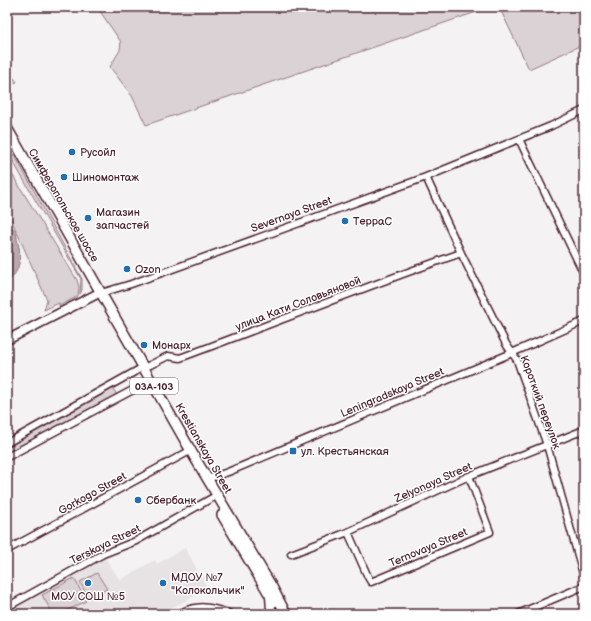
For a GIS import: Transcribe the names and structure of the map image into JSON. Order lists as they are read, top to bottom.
{
  "streets": {
    "main road": ["Симферопольское шоссе", "03А-103", "Krestianskaya Street"],
    "street": [
      "Severnaya Street",
      "улица Кати Соловьяновой",
      "Leningradskaya Street",
      "Короткий переулок",
      "Zelyonaya Street",
      "Gorkogo Street",
      "Terskaya Street",
      "Ternovaya Street"
    ]
  },
  "crossings": [
    ["Симферопольское шоссе", "Severnaya Street"],
    ["Симферопольское шоссе", "Krestianskaya Street"],
    ["Severnaya Street", "Короткий переулок"],
    ["Severnaya Street", "Krestianskaya Street"],
    ["улица Кати Соловьяновой", "Короткий переулок"],
    ["улица Кати Соловьяновой", "Krestianskaya Street"],
    ["Leningradskaya Street", "Короткий переулок"],
    ["Leningradskaya Street", "Krestianskaya Street"],
    ["Короткий переулок", "Zelyonaya Street"],
    ["Krestianskaya Street", "Gorkogo Street"],
    ["Krestianskaya Street", "Terskaya Street"],
    ["Zelyonaya Street", "Ternovaya Street"]
  ],
  "places": {
    "other": [
      "Русойл",
      "Шиномонтаж",
      "Магазин запчастей",
      "ТерраС",
      "Ozon",
      "Монарх",
      "Сбербанк",
      "МОУ СОШ №5",
      "МДОУ №7 \"Колокольчик\""
    ],
    "transit": ["ул. Крестьянская"]
  }
}
